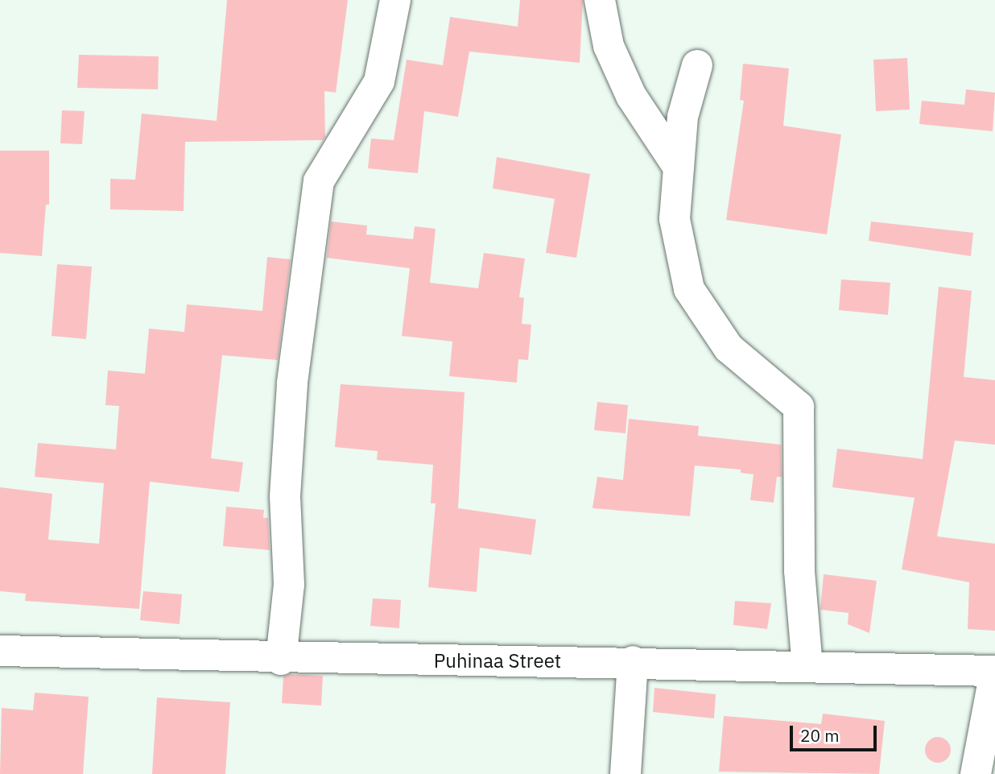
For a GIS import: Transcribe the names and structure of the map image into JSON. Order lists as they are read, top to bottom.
{
  "streets": {
    "street": ["Puhinaa Street"]
  },
  "scale_bar": "20 m"
}
